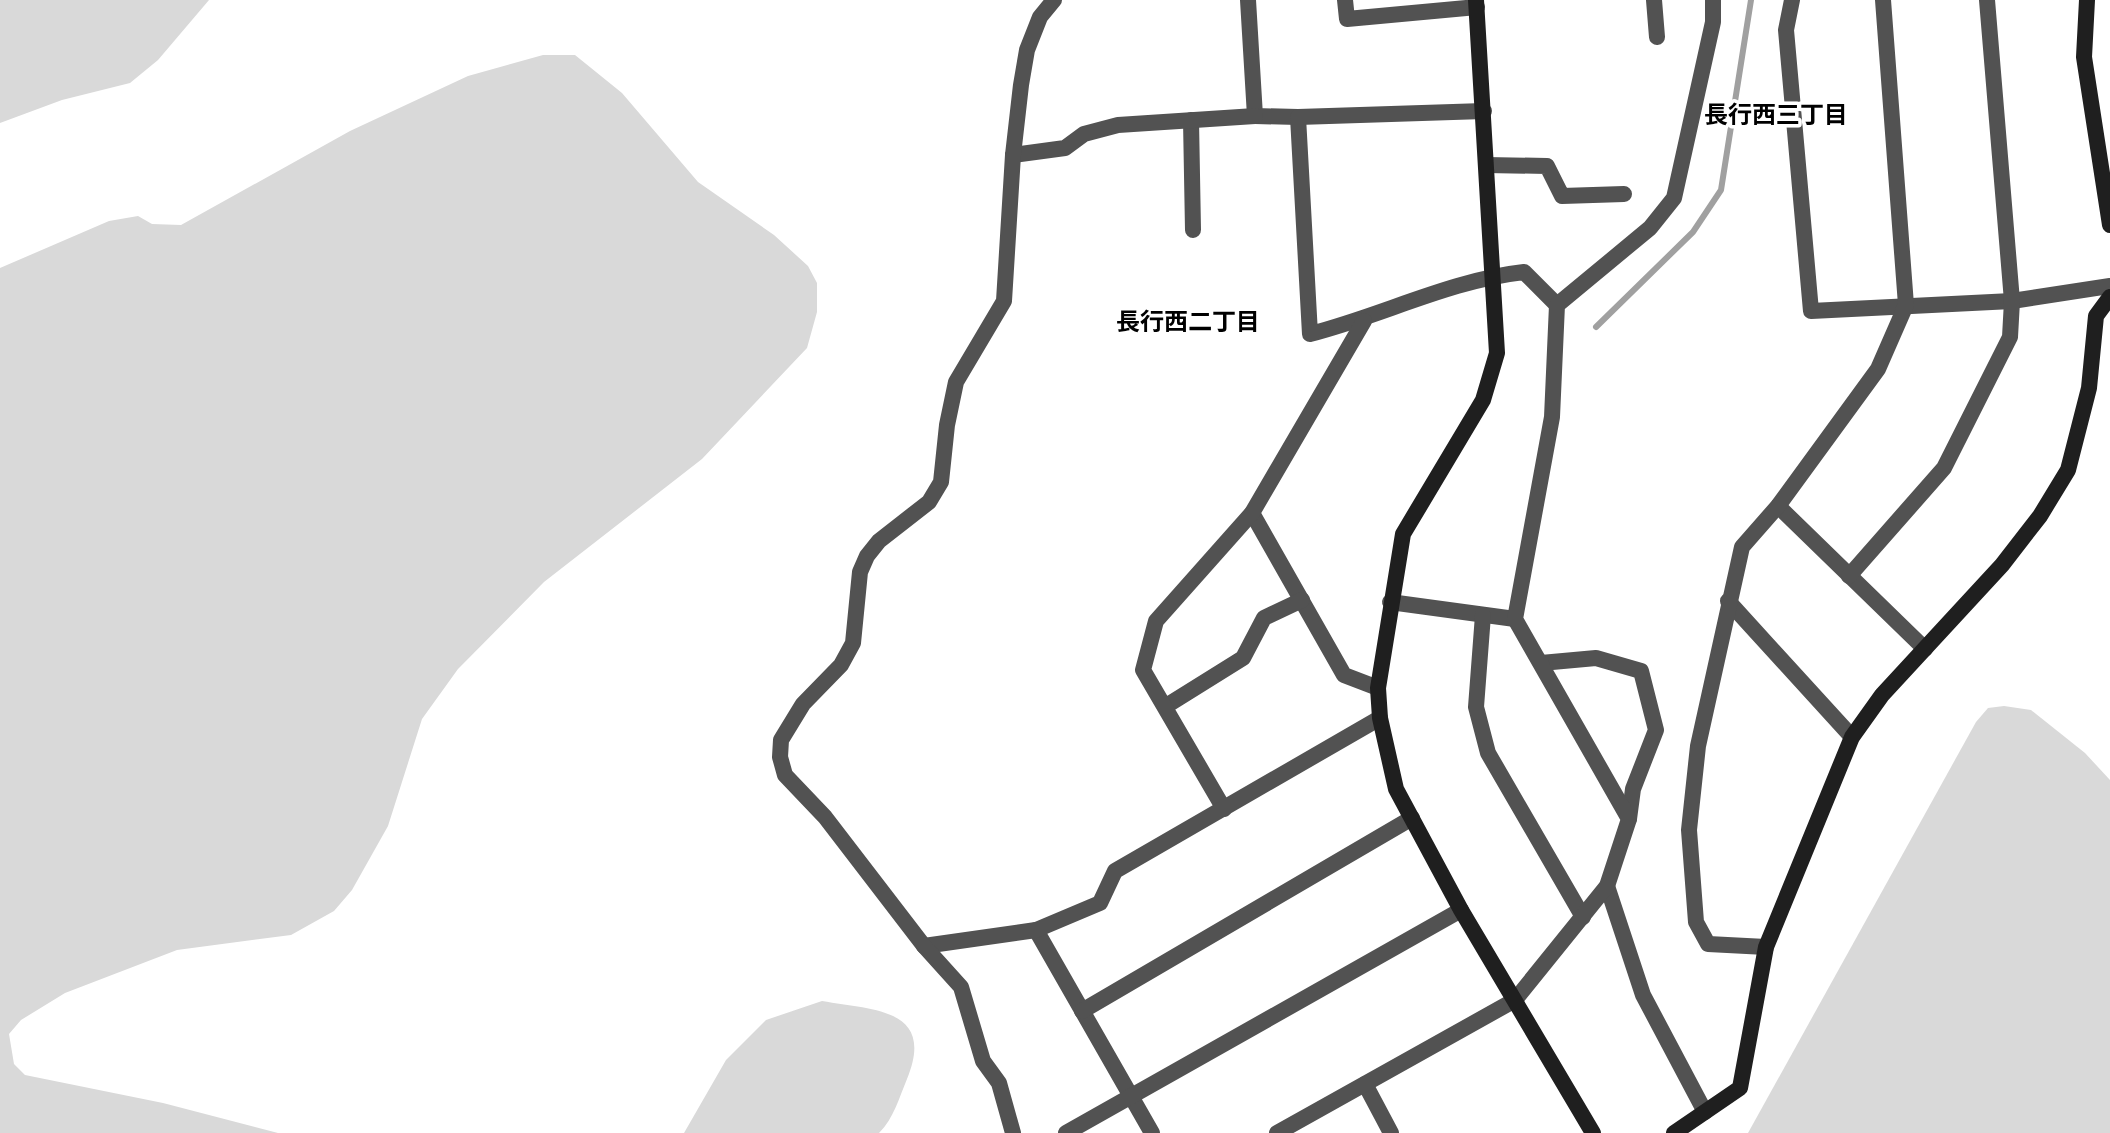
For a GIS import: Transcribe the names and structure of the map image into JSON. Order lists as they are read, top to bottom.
{
  "districts": ["長行西三丁目", "長行西二丁目"]
}
